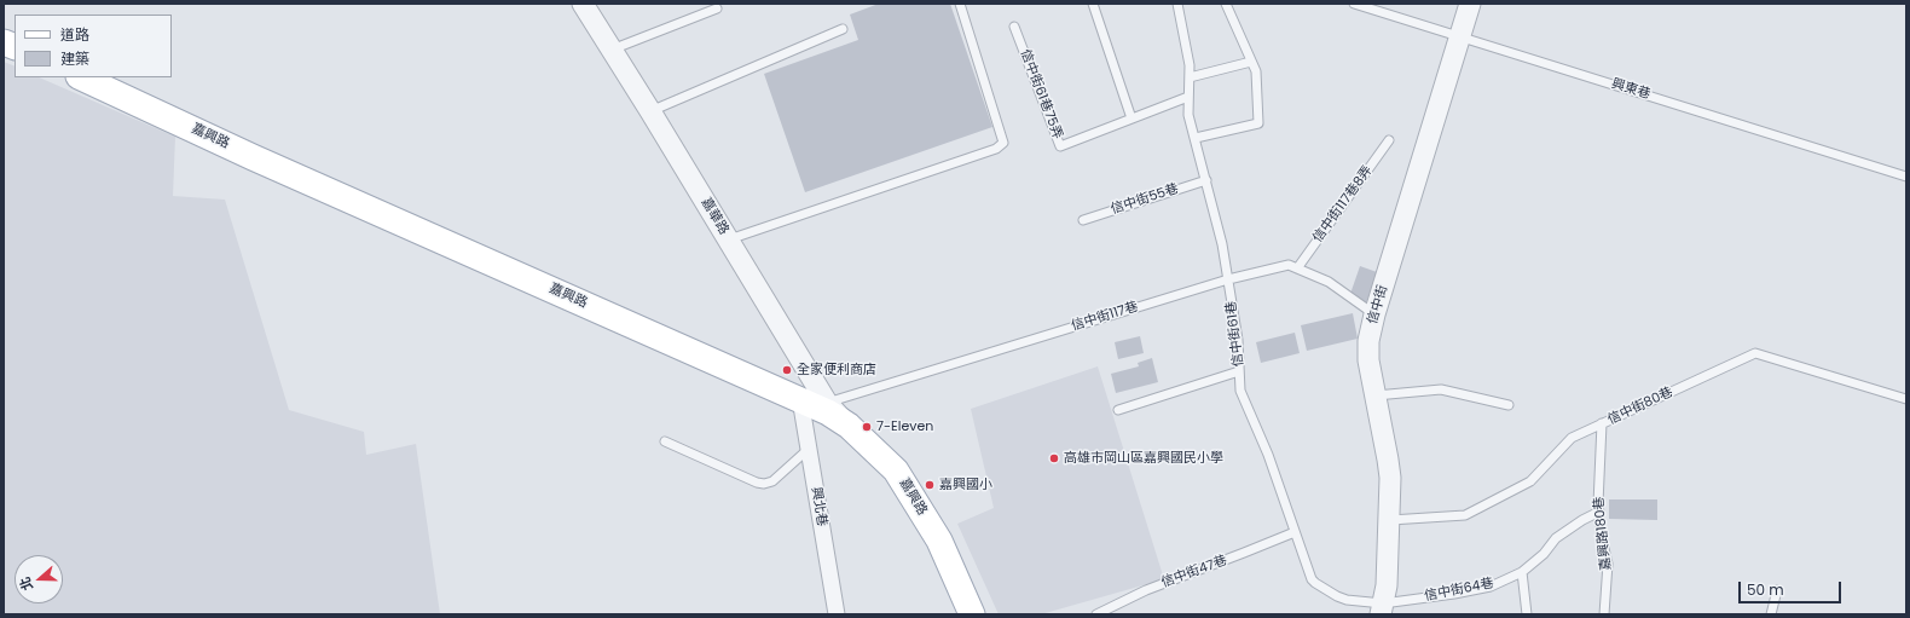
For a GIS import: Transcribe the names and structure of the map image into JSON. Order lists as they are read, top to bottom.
{
  "streets": {
    "main road": ["嘉興路"],
    "street": ["嘉華路", "信中街", "興北巷"],
    "lane": [
      "興東巷",
      "信中街61巷75弄",
      "信中街55巷",
      "信中街117巷8弄",
      "信中街117巷",
      "信中街61巷",
      "信中街80巷",
      "嘉興路180巷",
      "信中街47巷",
      "信中街64巷"
    ]
  },
  "crossings": [
    ["興東巷", "信中街"],
    ["信中街61巷75弄", "信中街61巷"],
    ["嘉興路", "嘉華路"],
    ["嘉興路", "興北巷"],
    ["信中街55巷", "信中街61巷"],
    ["信中街117巷8弄", "信中街117巷"],
    ["嘉華路", "信中街117巷"],
    ["信中街", "信中街117巷"],
    ["信中街", "信中街61巷"],
    ["信中街", "信中街80巷"],
    ["信中街", "信中街64巷"],
    ["信中街117巷", "信中街61巷"],
    ["信中街61巷", "信中街47巷"],
    ["信中街61巷", "信中街64巷"],
    ["信中街80巷", "嘉興路180巷"],
    ["嘉興路180巷", "信中街64巷"]
  ],
  "places": [
    "全家便利商店",
    "7-Eleven",
    "高雄市岡山區嘉興國民小學",
    "嘉興國小"
  ],
  "legend": ["道路", "建築"],
  "scale_bar": "50 m",
  "north": "left"
}
